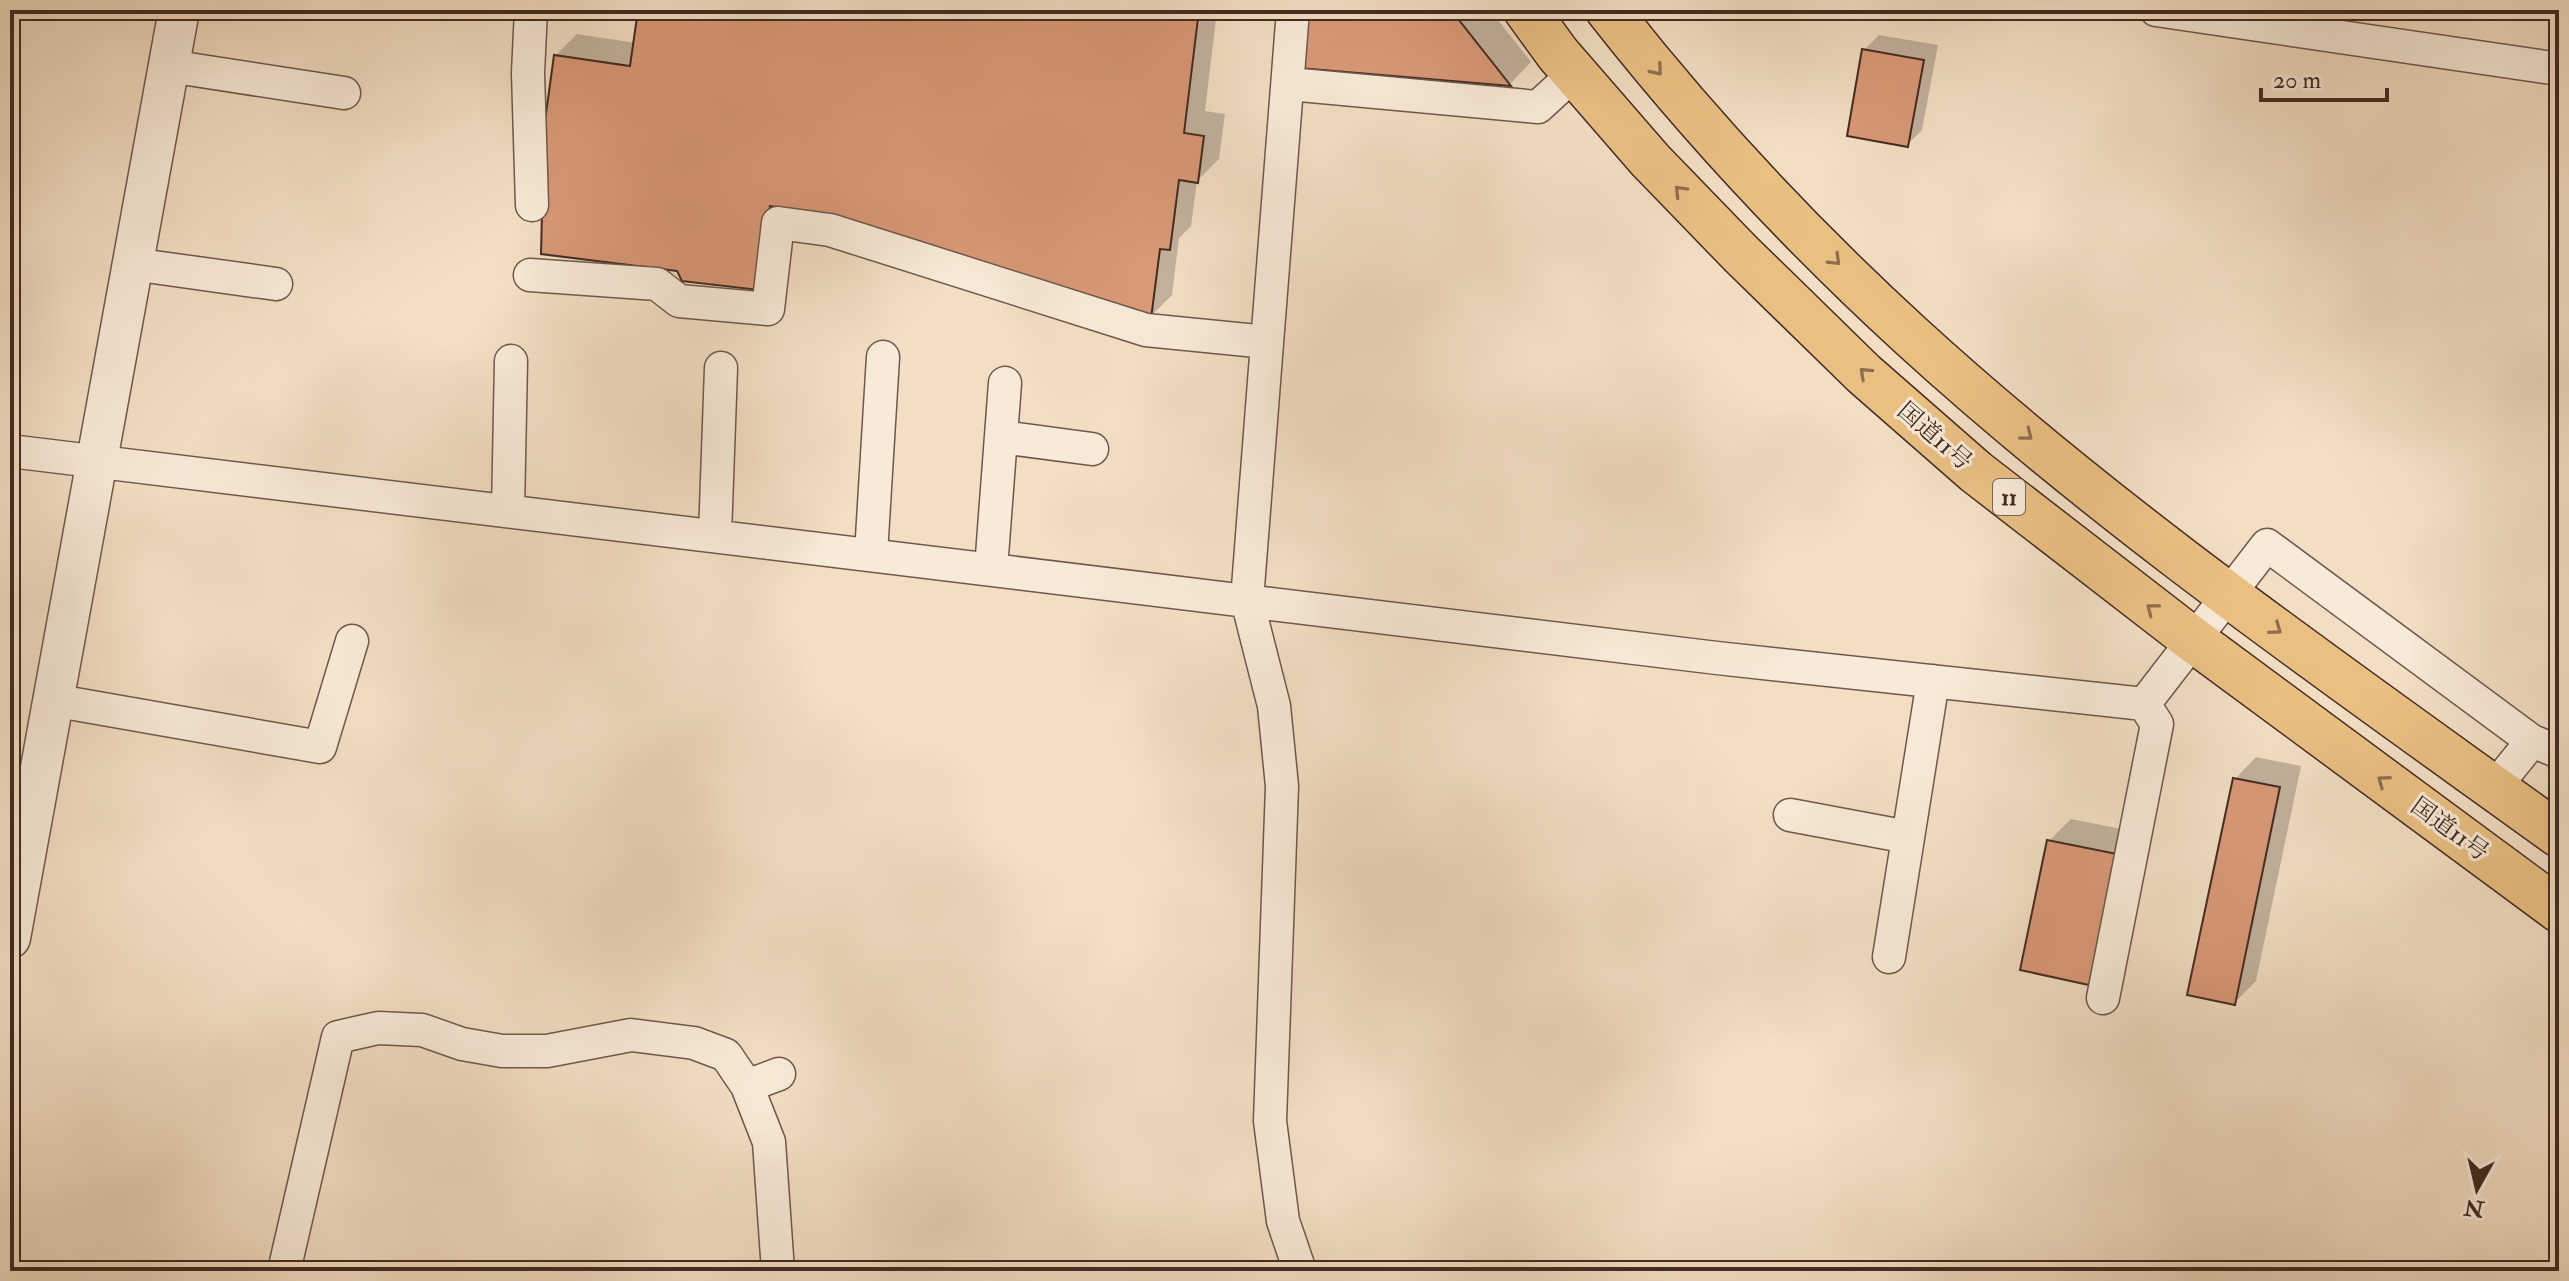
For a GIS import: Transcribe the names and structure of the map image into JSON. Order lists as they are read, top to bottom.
{
  "streets": {
    "highway": ["国道11号", "11"]
  },
  "scale_bar": "20 m",
  "north": "bottom"
}
